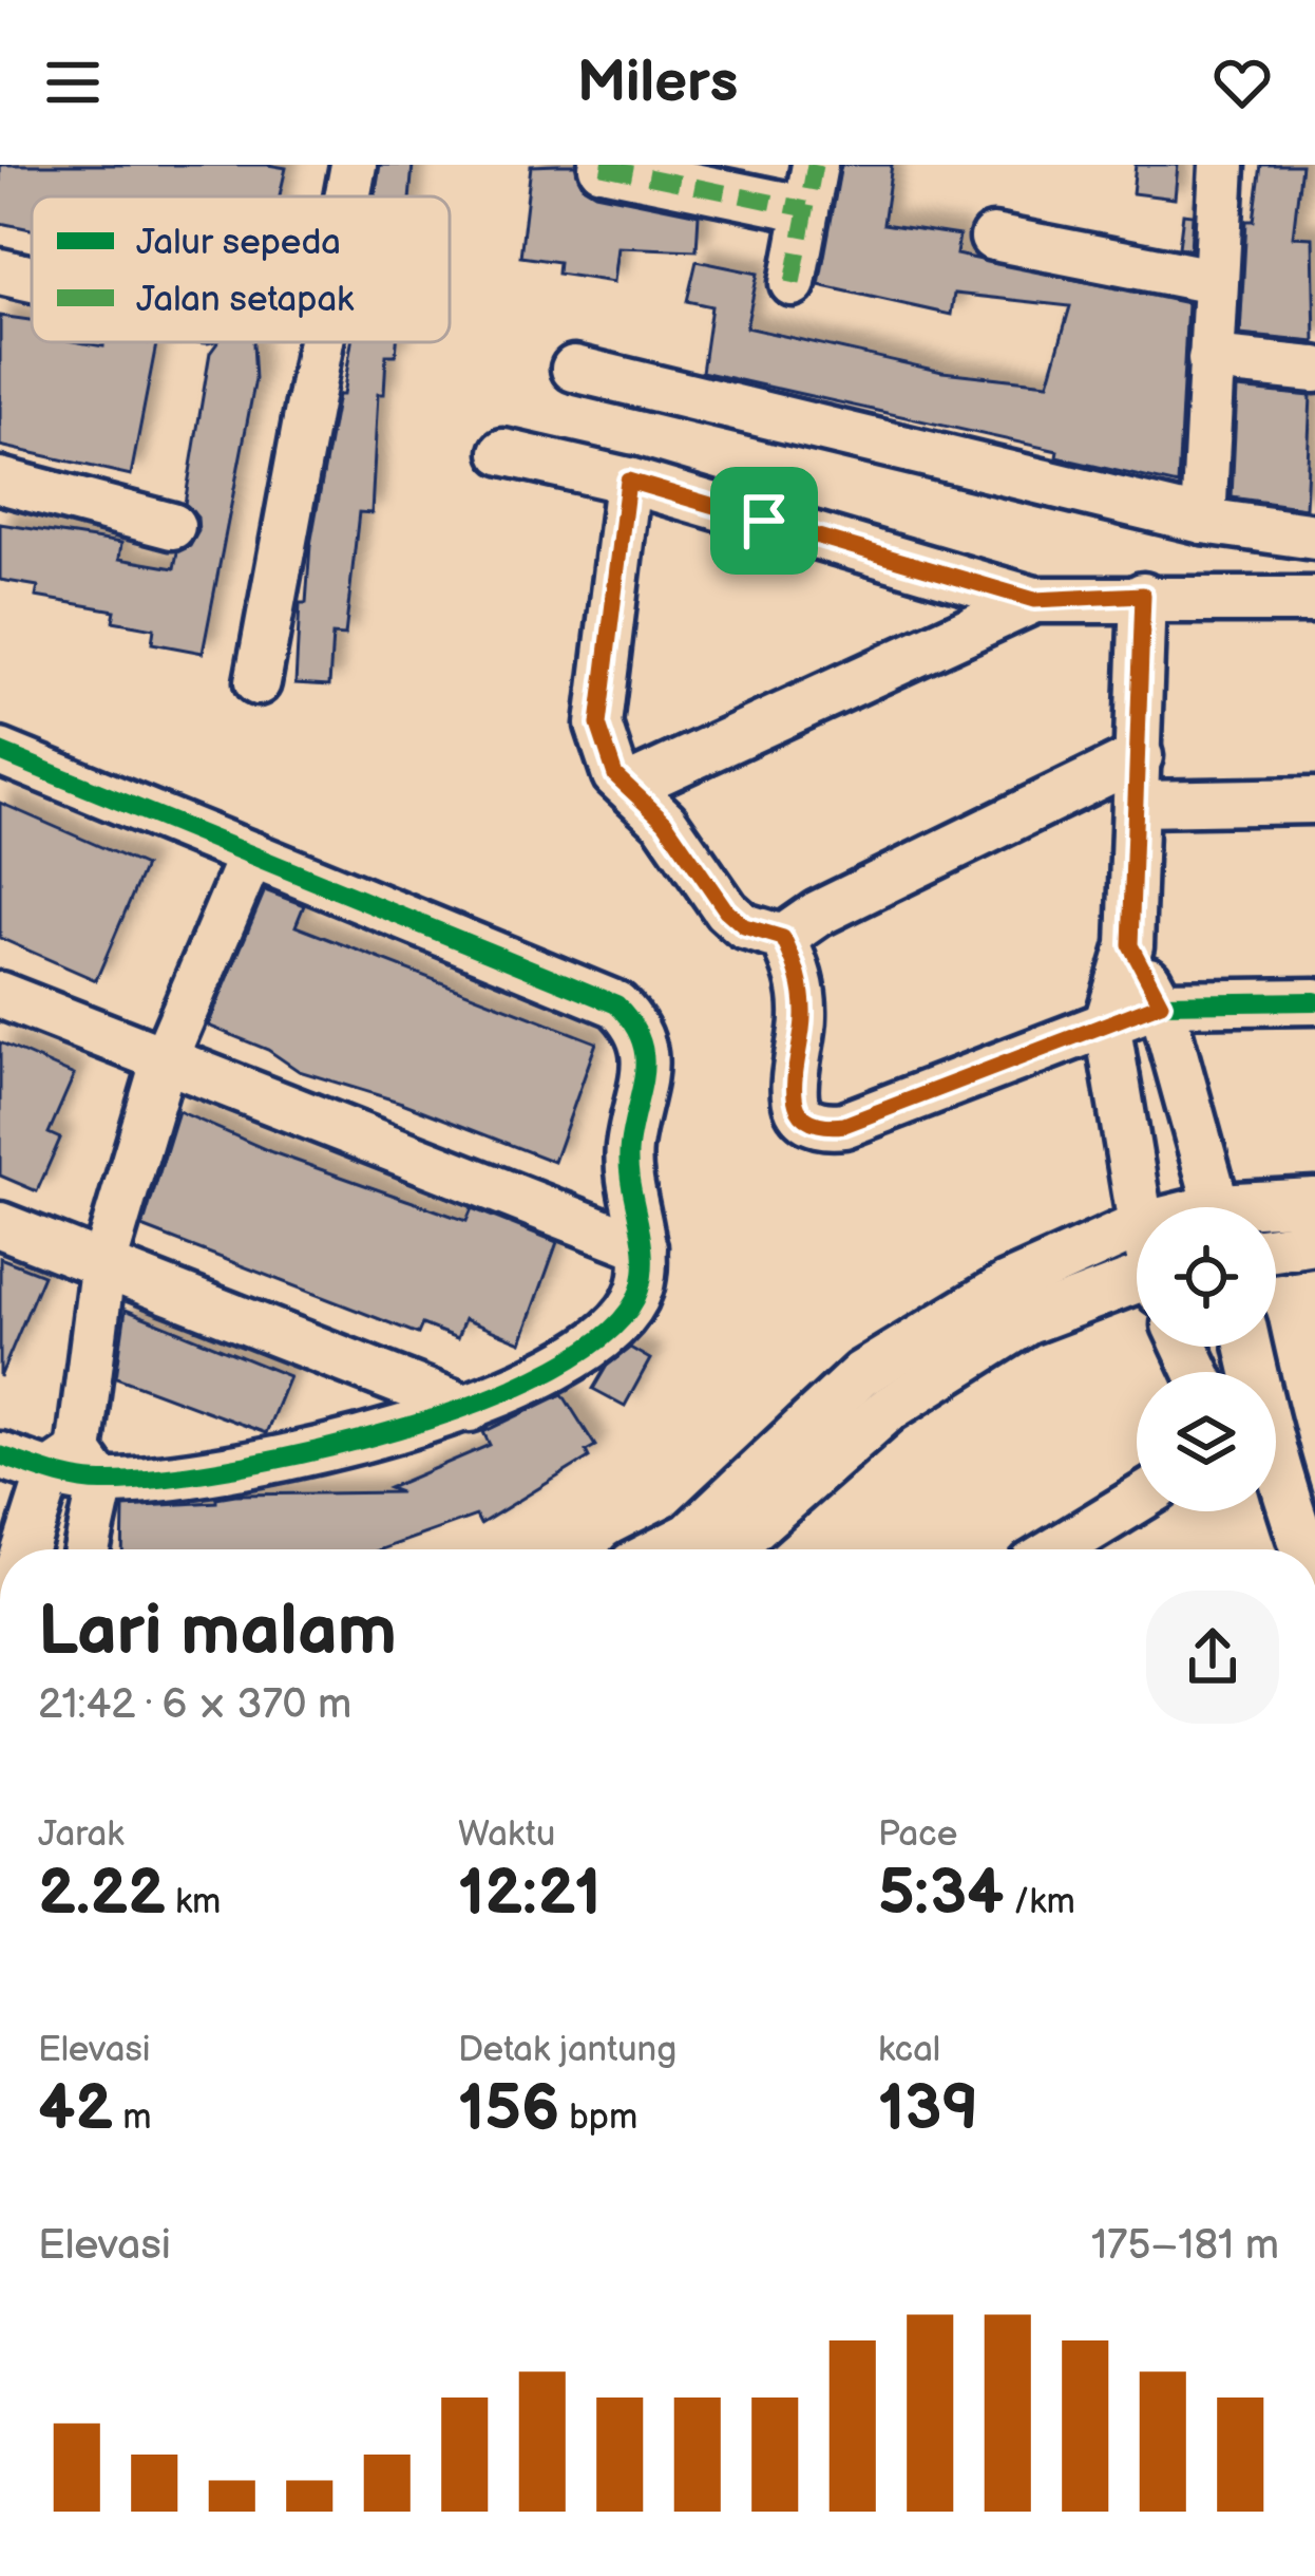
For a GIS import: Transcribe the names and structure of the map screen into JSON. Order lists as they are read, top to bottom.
{
  "legend": ["Jalur sepeda", "Jalan setapak"],
  "page": {
    "header": "Milers",
    "heading": ["Lari malam", "21:42 · 6 × 370 m"],
    "stats": [
      ["Jarak", "2.22 km"],
      ["Waktu", "12:21"],
      ["Pace", "5:34 /km"],
      ["Elevasi", "42 m"],
      ["Detak jantung", "156 bpm"],
      ["kcal", "139"]
    ],
    "chart": ["Elevasi", "175–181 m"]
  }
}
